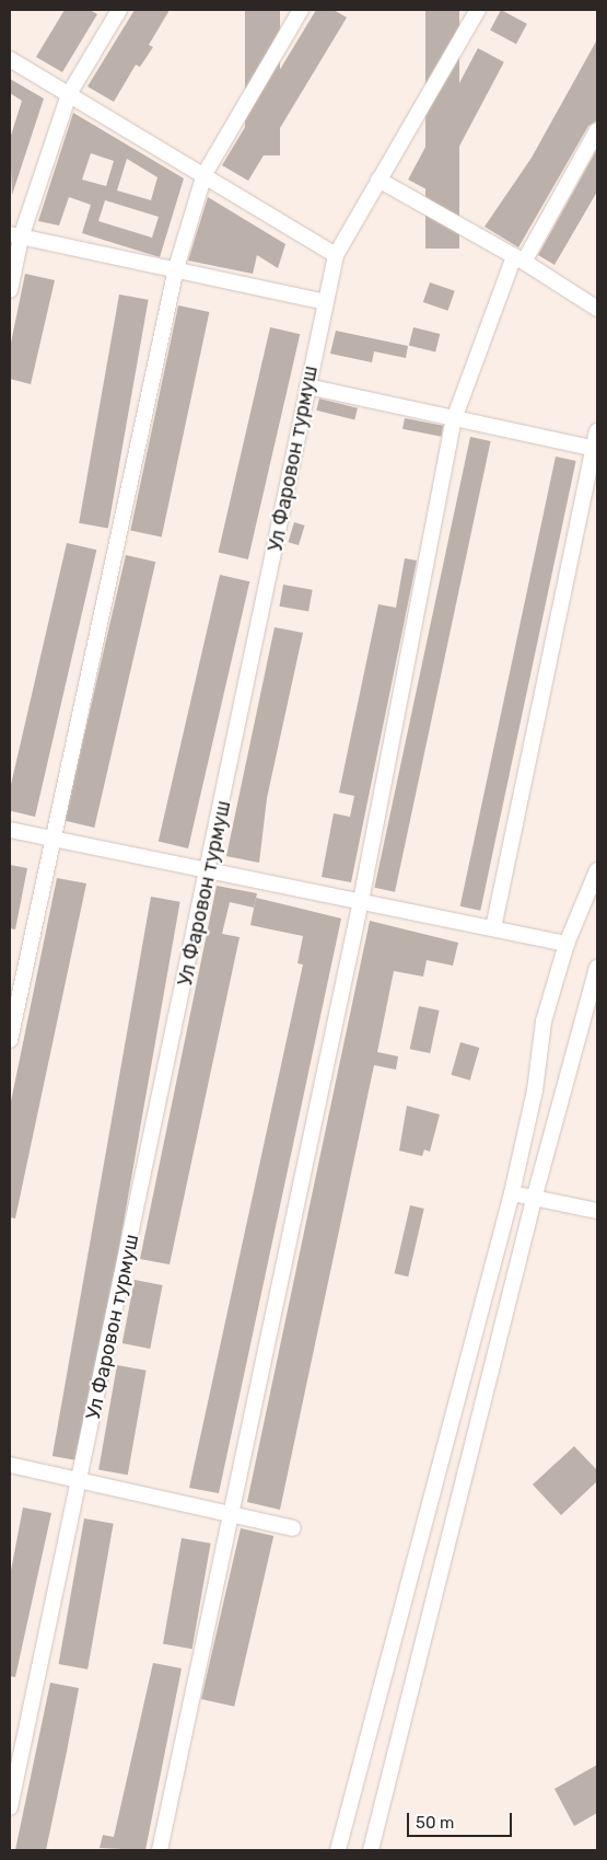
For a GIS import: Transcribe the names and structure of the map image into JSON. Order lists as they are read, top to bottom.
{
  "streets": {
    "street": ["Ул Фаровон турмуш"]
  },
  "scale_bar": "50 m"
}
